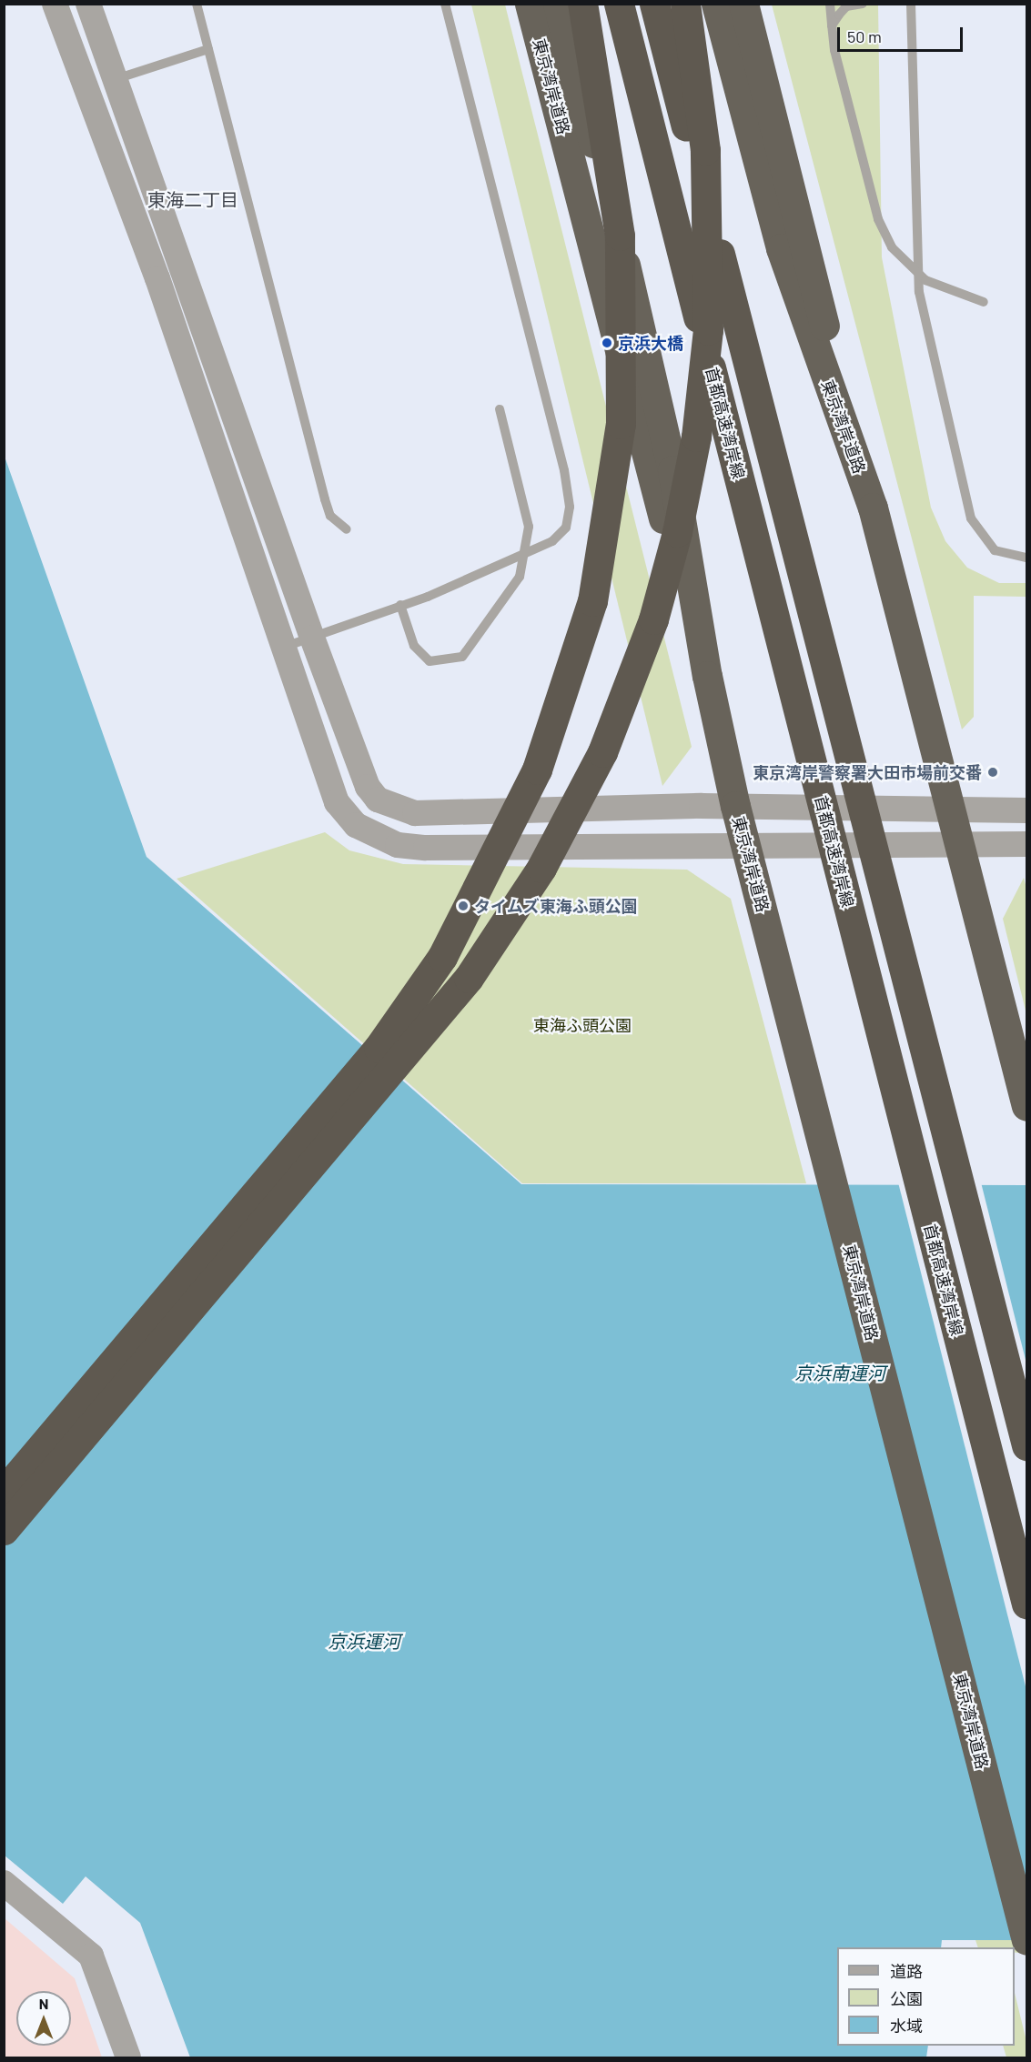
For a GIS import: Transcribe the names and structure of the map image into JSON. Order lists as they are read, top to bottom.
{
  "streets": {
    "highway": ["東京湾岸道路", "首都高速湾岸線"]
  },
  "districts": ["東海二丁目"],
  "water": ["京浜南運河", "京浜運河"],
  "parks": ["東海ふ頭公園"],
  "places": ["京浜大橋", "東京湾岸警察署大田市場前交番", "タイムズ東海ふ頭公園"],
  "legend": ["道路", "公園", "水域"],
  "scale_bar": "50 m",
  "north": "top"
}
